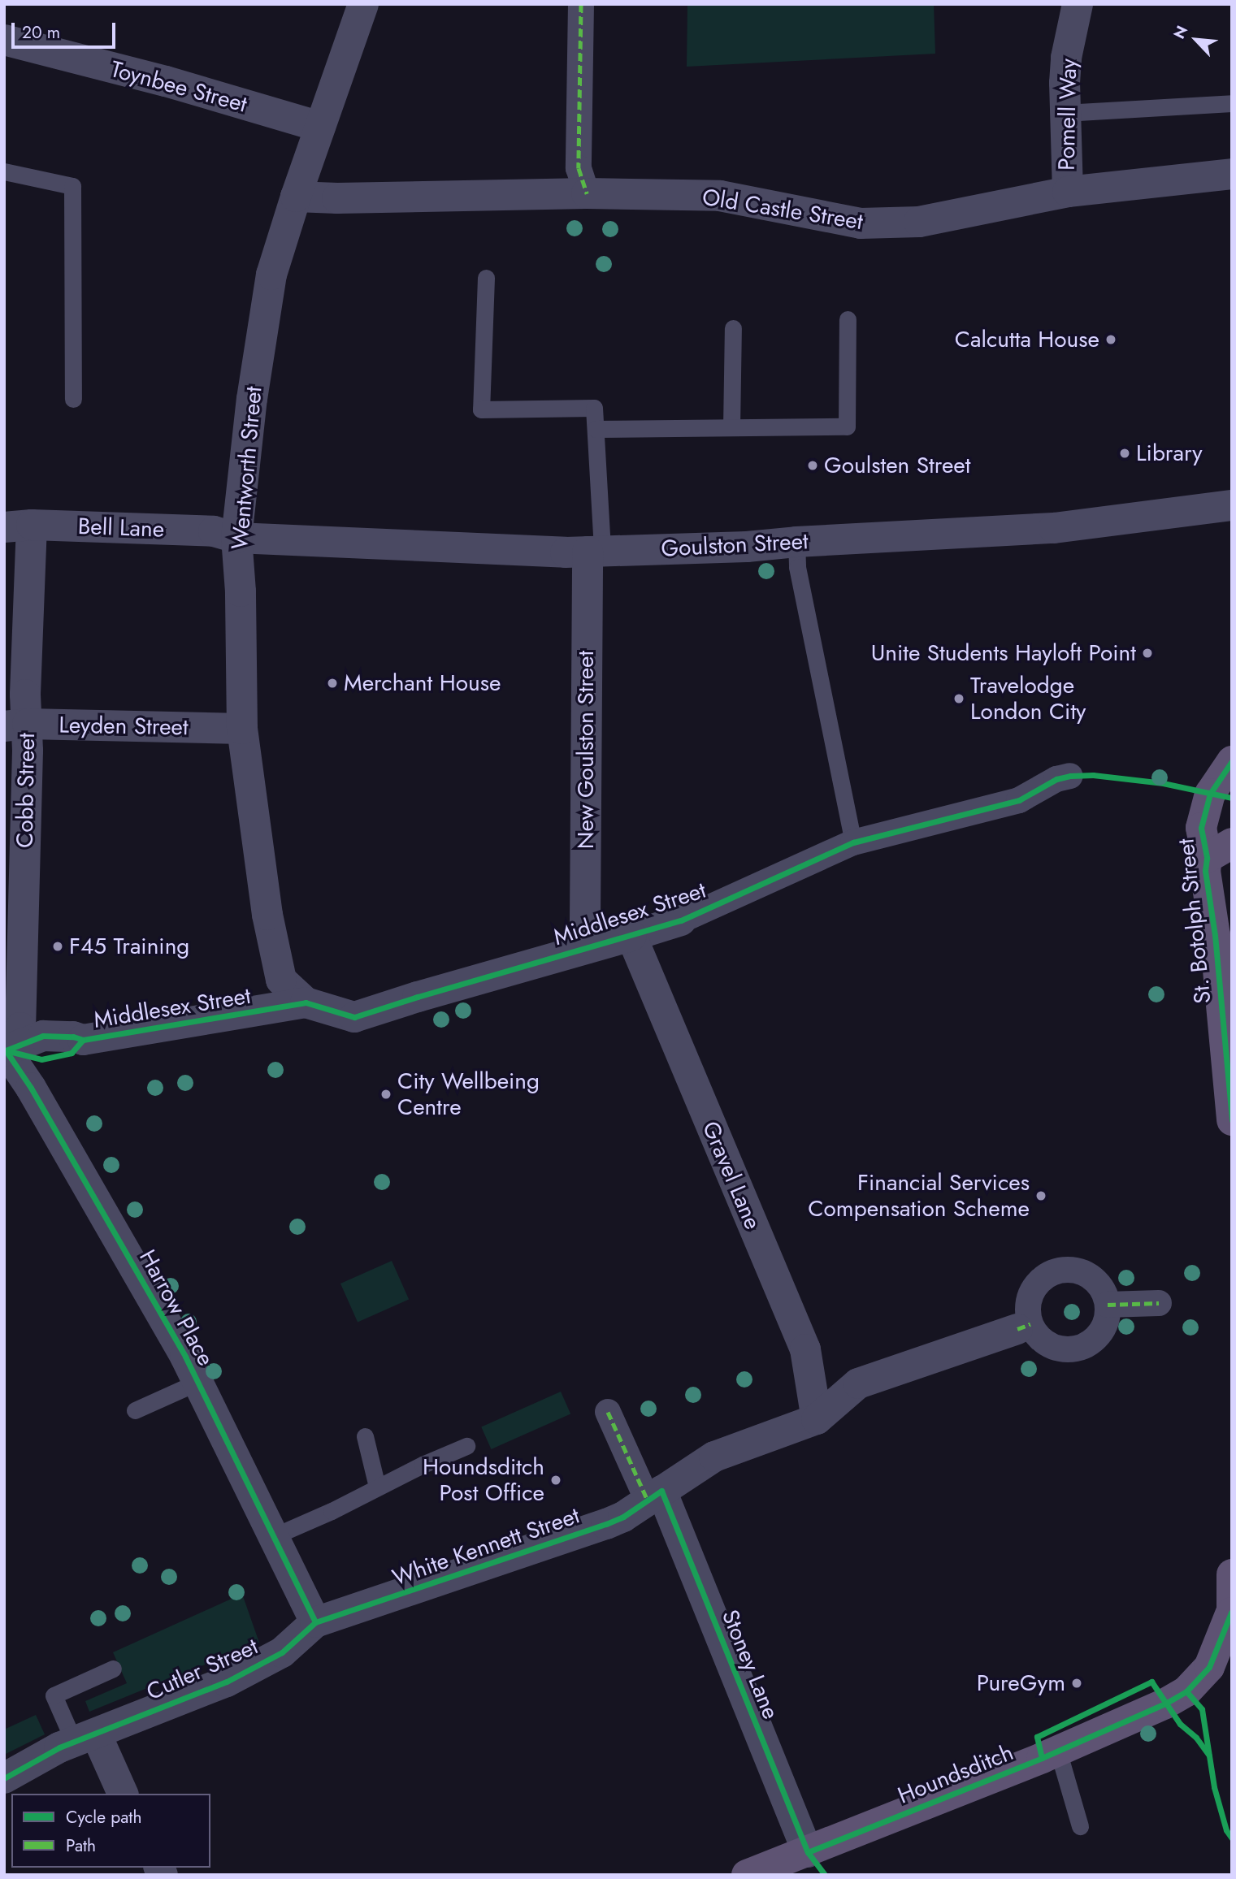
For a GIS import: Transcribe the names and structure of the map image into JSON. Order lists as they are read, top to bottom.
{
  "streets": {
    "main road": ["St. Botolph Street", "Houndsditch"],
    "street": [
      "Toynbee Street",
      "Pomell Way",
      "Old Castle Street",
      "Wentworth Street",
      "Bell Lane",
      "Goulston Street",
      "Leyden Street",
      "New Goulston Street",
      "Cobb Street",
      "Middlesex Street",
      "Gravel Lane",
      "Harrow Place",
      "White Kennett Street",
      "Stoney Lane",
      "Cutler Street"
    ]
  },
  "crossings": [
    ["Toynbee Street", "Wentworth Street"],
    ["Pomell Way", "Old Castle Street"],
    ["Old Castle Street", "Wentworth Street"],
    ["Wentworth Street", "Bell Lane"],
    ["Wentworth Street", "Goulston Street"],
    ["Wentworth Street", "Leyden Street"],
    ["Wentworth Street", "Middlesex Street"],
    ["Bell Lane", "Goulston Street"],
    ["Bell Lane", "Cobb Street"],
    ["Goulston Street", "New Goulston Street"],
    ["Leyden Street", "Cobb Street"],
    ["New Goulston Street", "Middlesex Street"],
    ["Cobb Street", "Middlesex Street"],
    ["Cobb Street", "Harrow Place"],
    ["Middlesex Street", "Gravel Lane"],
    ["Middlesex Street", "Harrow Place"],
    ["Gravel Lane", "White Kennett Street"],
    ["Harrow Place", "White Kennett Street"],
    ["Harrow Place", "Cutler Street"],
    ["White Kennett Street", "Stoney Lane"],
    ["White Kennett Street", "Cutler Street"],
    ["Stoney Lane", "Houndsditch"]
  ],
  "places": [
    "Calcutta House",
    "Library",
    "Goulsten Street",
    "Unite Students Hayloft Point",
    "Merchant House",
    "Travelodge London City",
    "F45 Training",
    "City Wellbeing Centre",
    "Financial Services Compensation Scheme",
    "Houndsditch Post Office",
    "PureGym"
  ],
  "legend": ["Cycle path", "Path"],
  "scale_bar": "20 m",
  "north": "top left"
}
